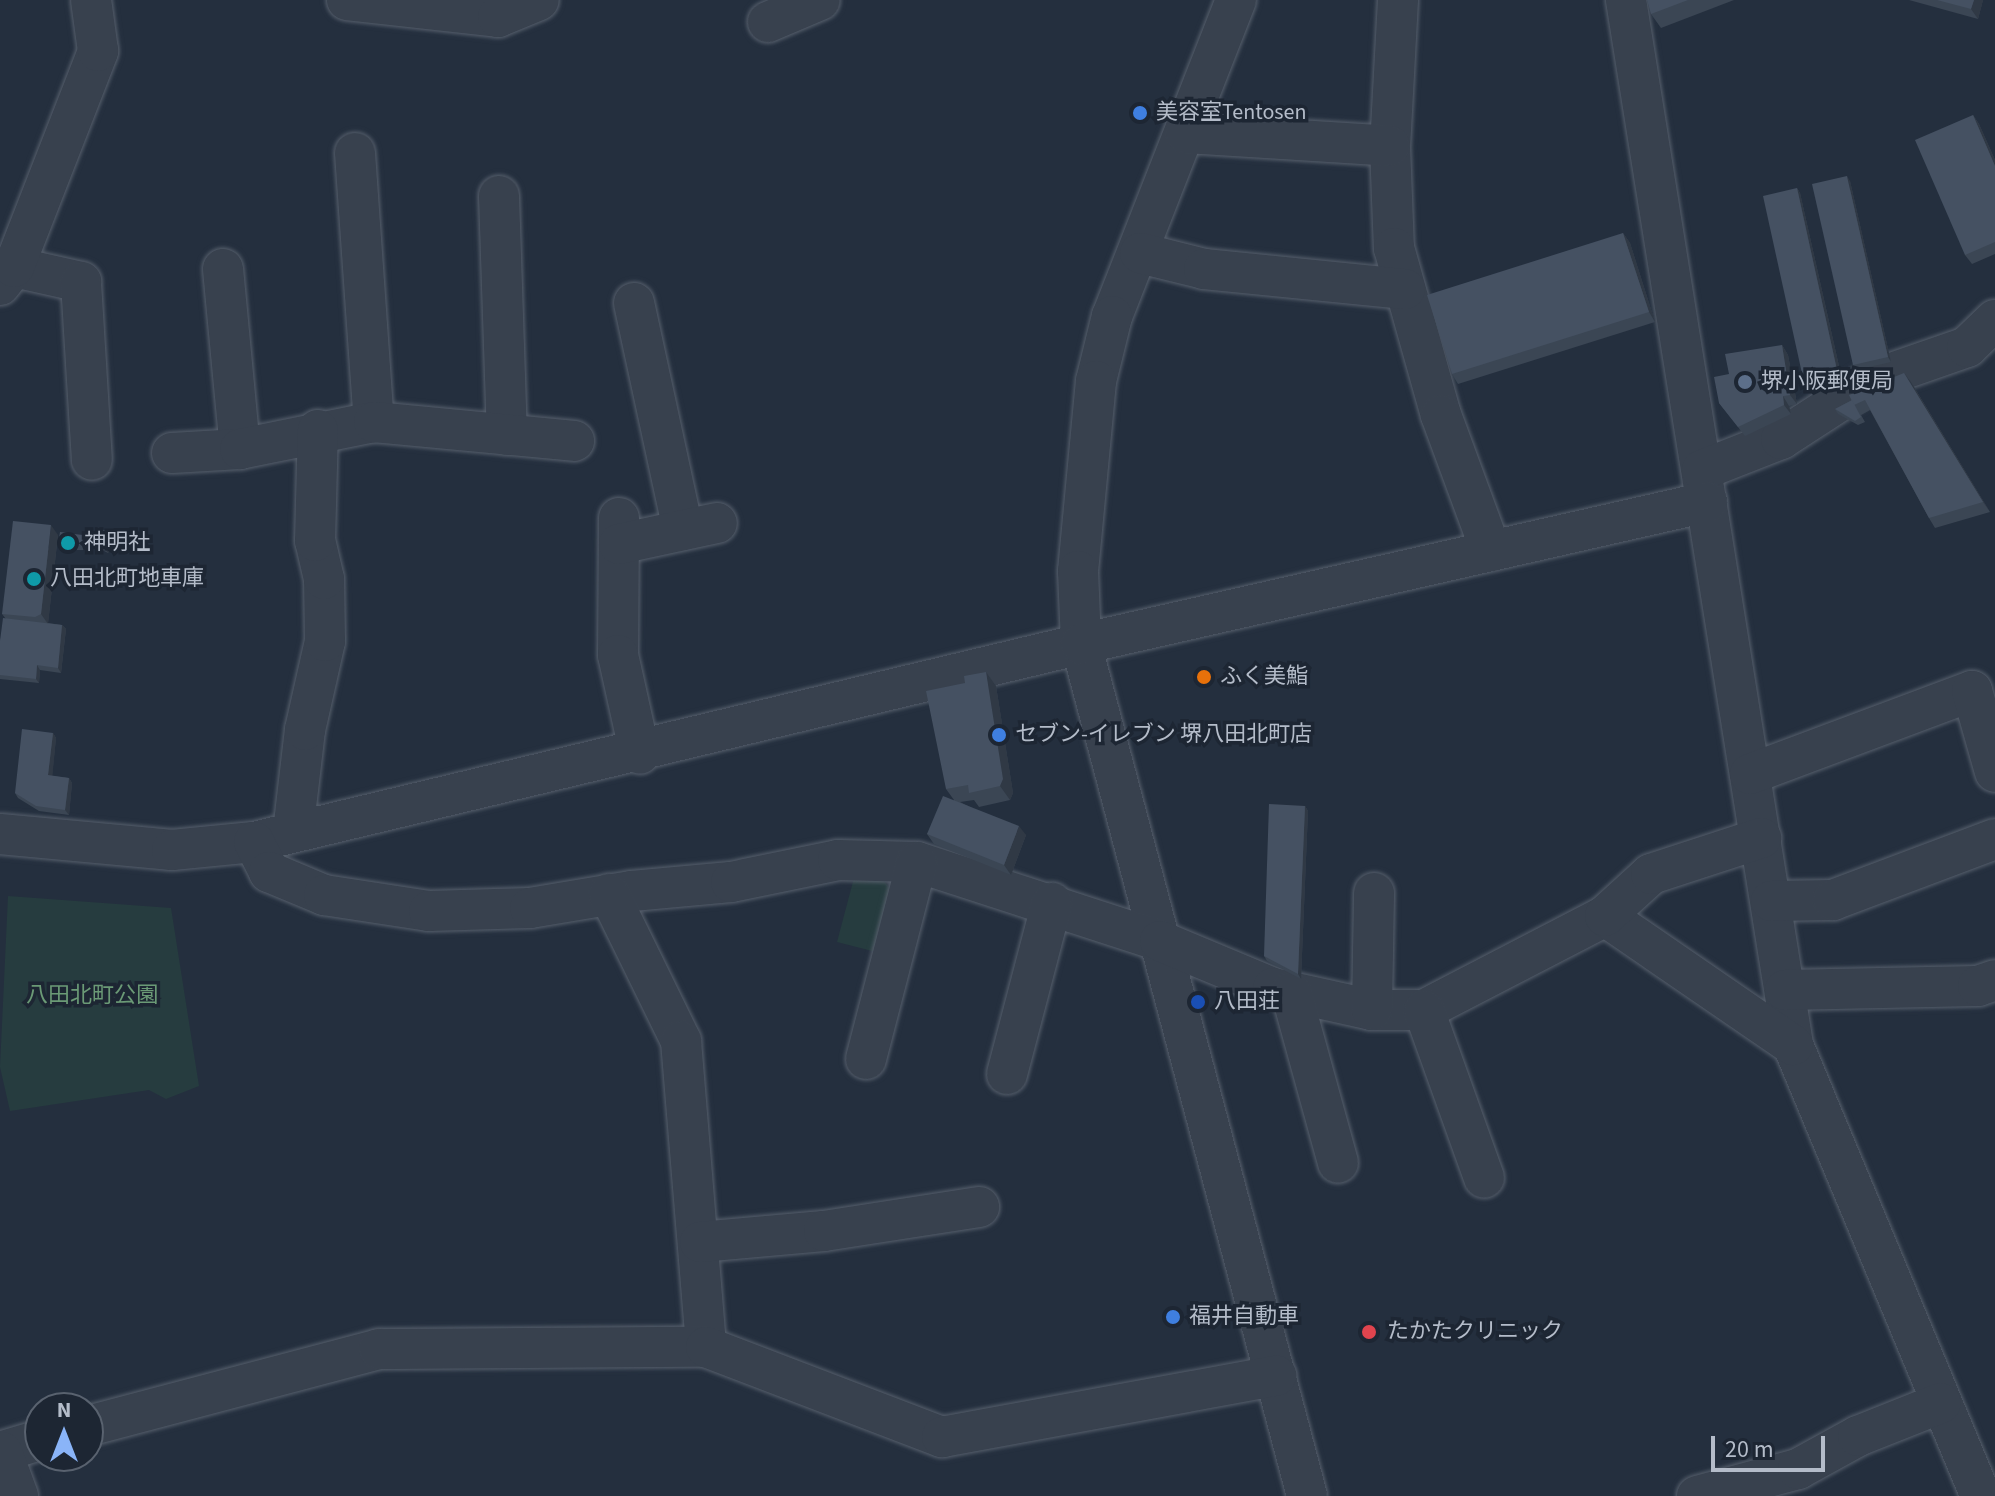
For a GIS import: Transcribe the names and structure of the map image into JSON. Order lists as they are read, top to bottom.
{
  "parks": ["八田北町公園"],
  "places": [
    "美容室Tentosen",
    "堺小阪郵便局",
    "神明社",
    "八田北町地車庫",
    "ふく美鮨",
    "セブン-イレブン 堺八田北町店",
    "八田荘",
    "福井自動車",
    "たかたクリニック"
  ],
  "scale_bar": "20 m",
  "north": "top"
}
